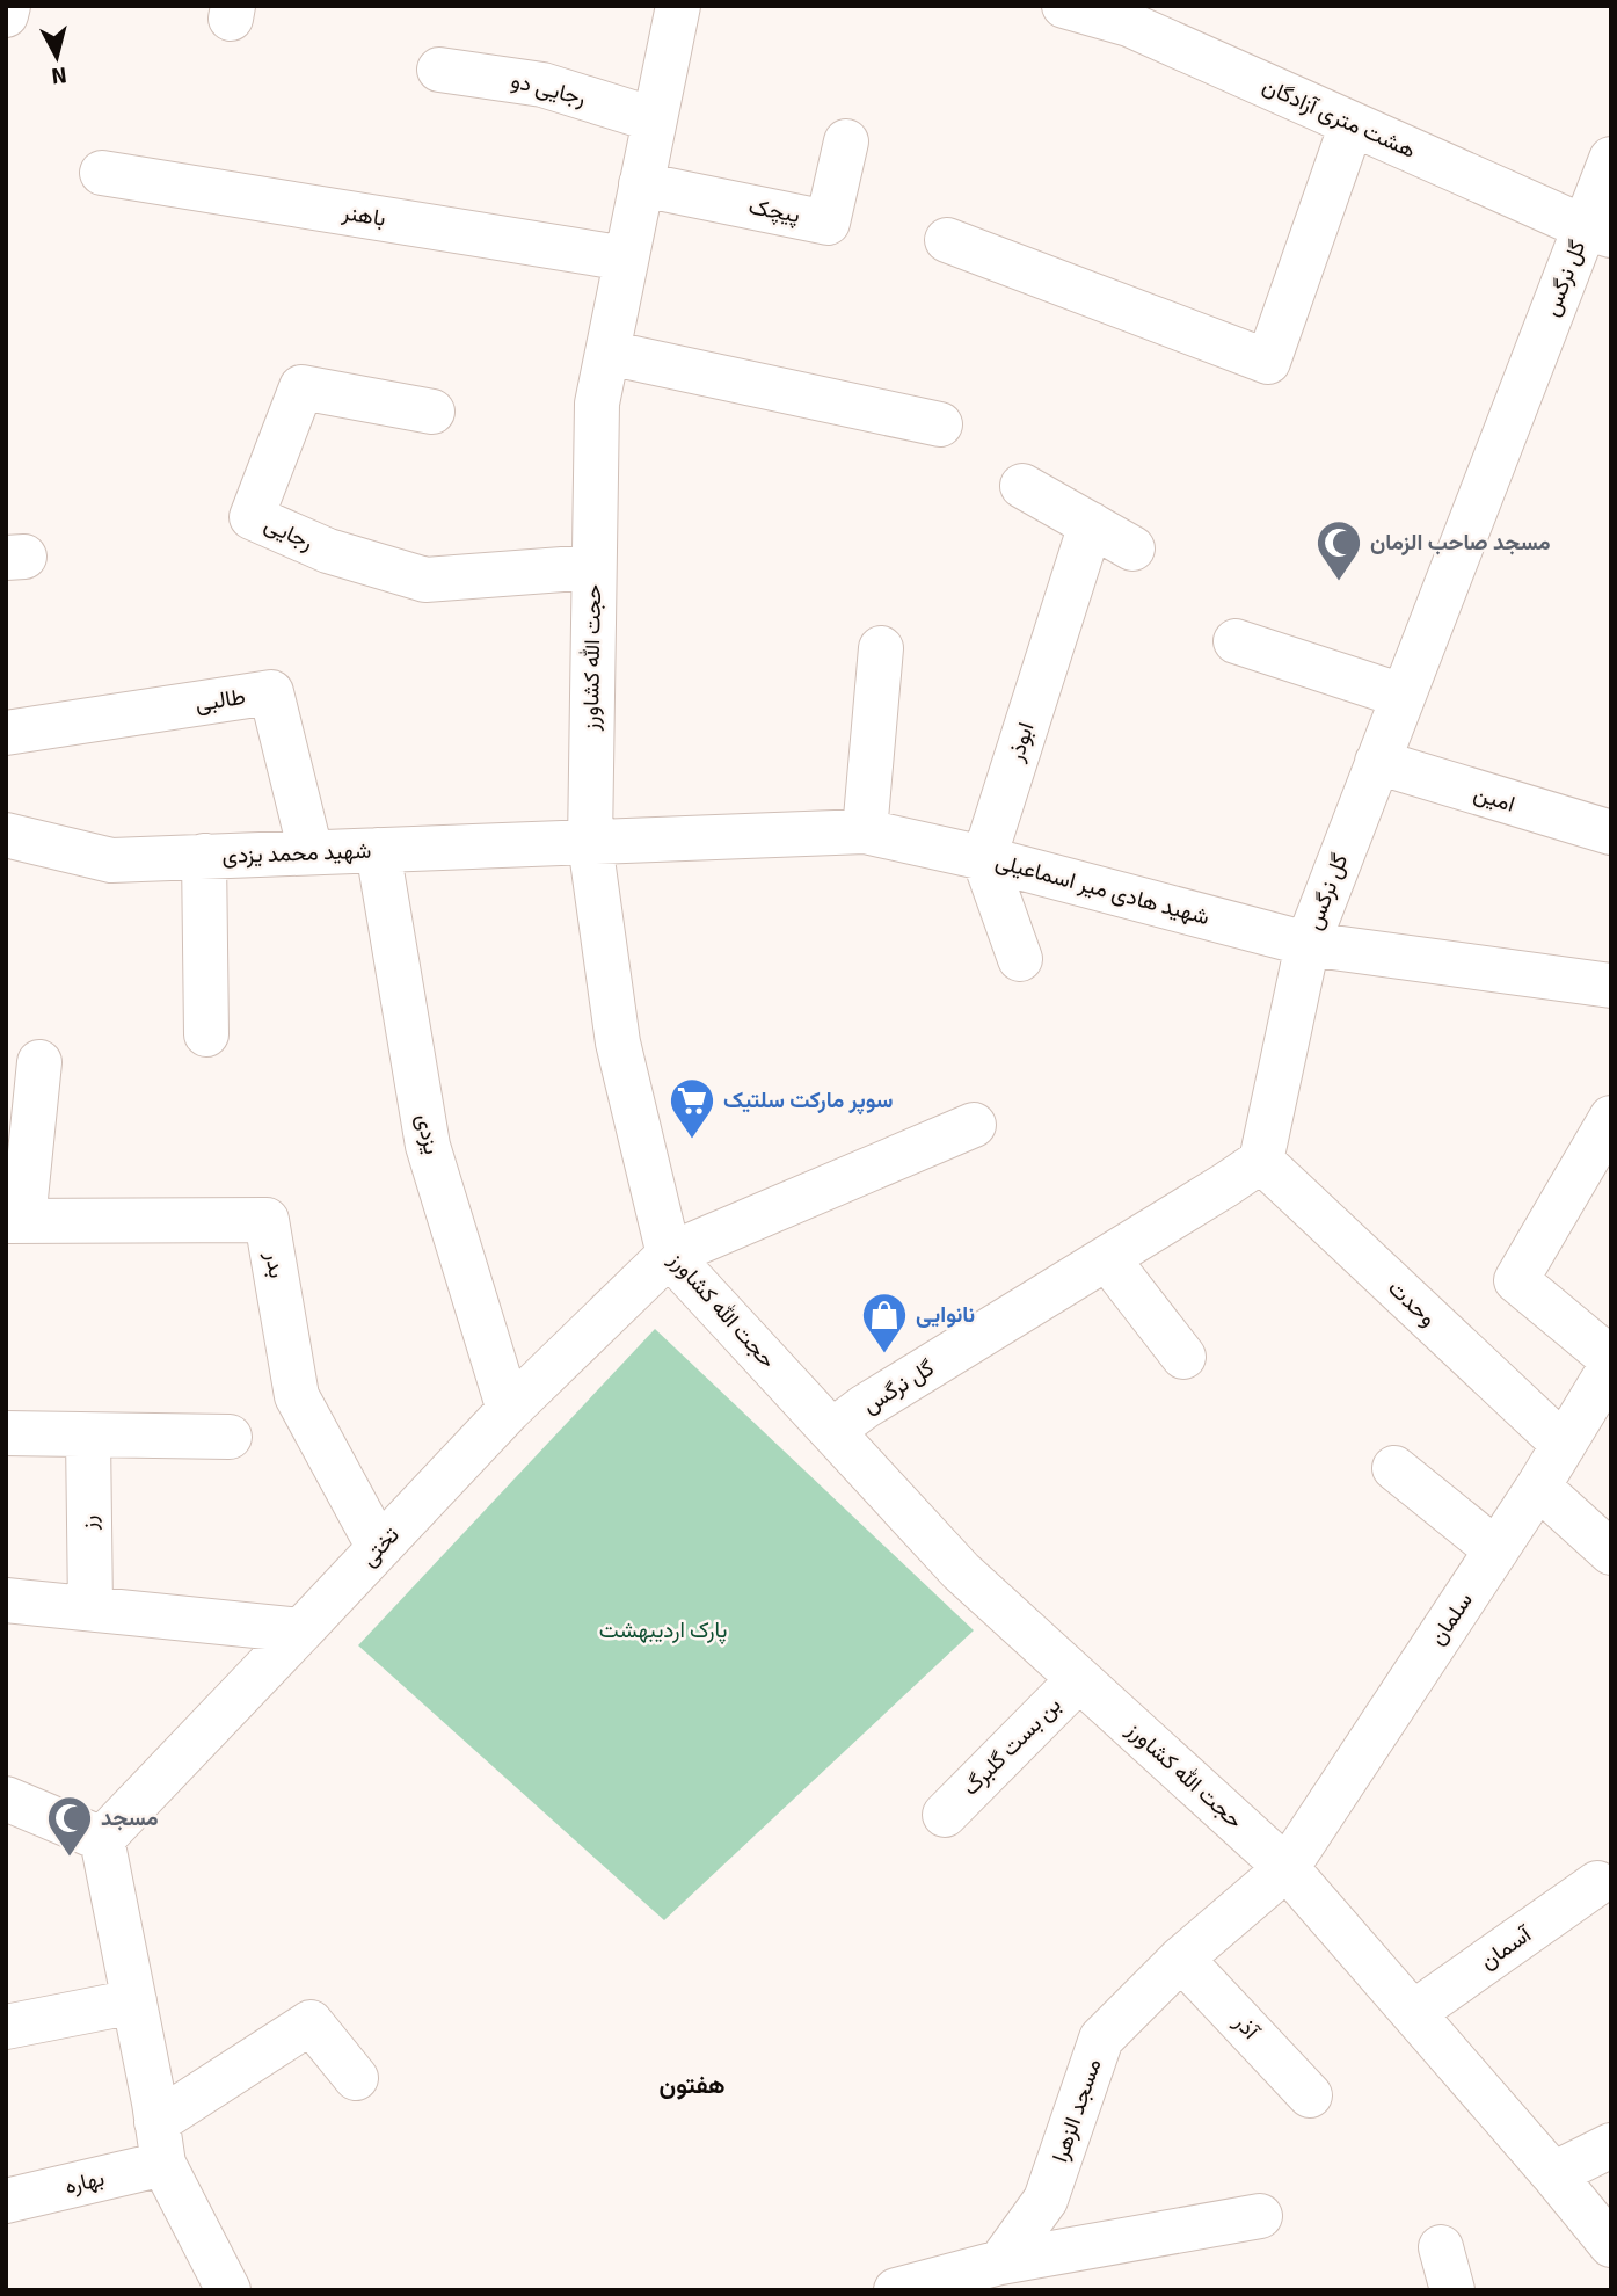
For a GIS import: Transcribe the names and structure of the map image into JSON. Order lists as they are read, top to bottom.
{
  "streets": {
    "street": [
      "رجایی دو",
      "هشت متری آزادگان",
      "پیچک",
      "باهنر",
      "گل نرگس",
      "رجایی",
      "حجت الله کشاورز",
      "طالبی",
      "ابوذر",
      "امین",
      "شهید محمد یزدی",
      "شهید هادی میر اسماعیلی",
      "یزدی",
      "بدر",
      "وحدت",
      "رز",
      "تختی",
      "سلمان",
      "بن بست گلبرگ",
      "آسمان",
      "آذر",
      "مسجد الزهرا",
      "بهاره"
    ]
  },
  "crossings": [
    ["رجایی دو", "حجت الله کشاورز"],
    ["هشت متری آزادگان", "گل نرگس"],
    ["پیچک", "حجت الله کشاورز"],
    ["باهنر", "حجت الله کشاورز"],
    ["گل نرگس", "حجت الله کشاورز"],
    ["گل نرگس", "امین"],
    ["گل نرگس", "شهید هادی میر اسماعیلی"],
    ["گل نرگس", "وحدت"],
    ["رجایی", "حجت الله کشاورز"],
    ["حجت الله کشاورز", "شهید محمد یزدی"],
    ["حجت الله کشاورز", "شهید هادی میر اسماعیلی"],
    ["حجت الله کشاورز", "تختی"],
    ["حجت الله کشاورز", "سلمان"],
    ["حجت الله کشاورز", "بن بست گلبرگ"],
    ["حجت الله کشاورز", "آسمان"],
    ["حجت الله کشاورز", "مسجد الزهرا"],
    ["طالبی", "شهید محمد یزدی"],
    ["ابوذر", "شهید هادی میر اسماعیلی"],
    ["شهید محمد یزدی", "شهید هادی میر اسماعیلی"],
    ["شهید محمد یزدی", "یزدی"],
    ["یزدی", "تختی"],
    ["بدر", "تختی"],
    ["وحدت", "سلمان"],
    ["سلمان", "مسجد الزهرا"],
    ["آذر", "مسجد الزهرا"]
  ],
  "districts": ["هفتون"],
  "parks": ["پارک اردیبهشت"],
  "places": {
    "mosque": ["مسجد صاحب الزمان", "مسجد"],
    "supermarket": ["سوپر مارکت سلتیک"],
    "shop": ["نانوایی"]
  },
  "north": "bottom"
}
